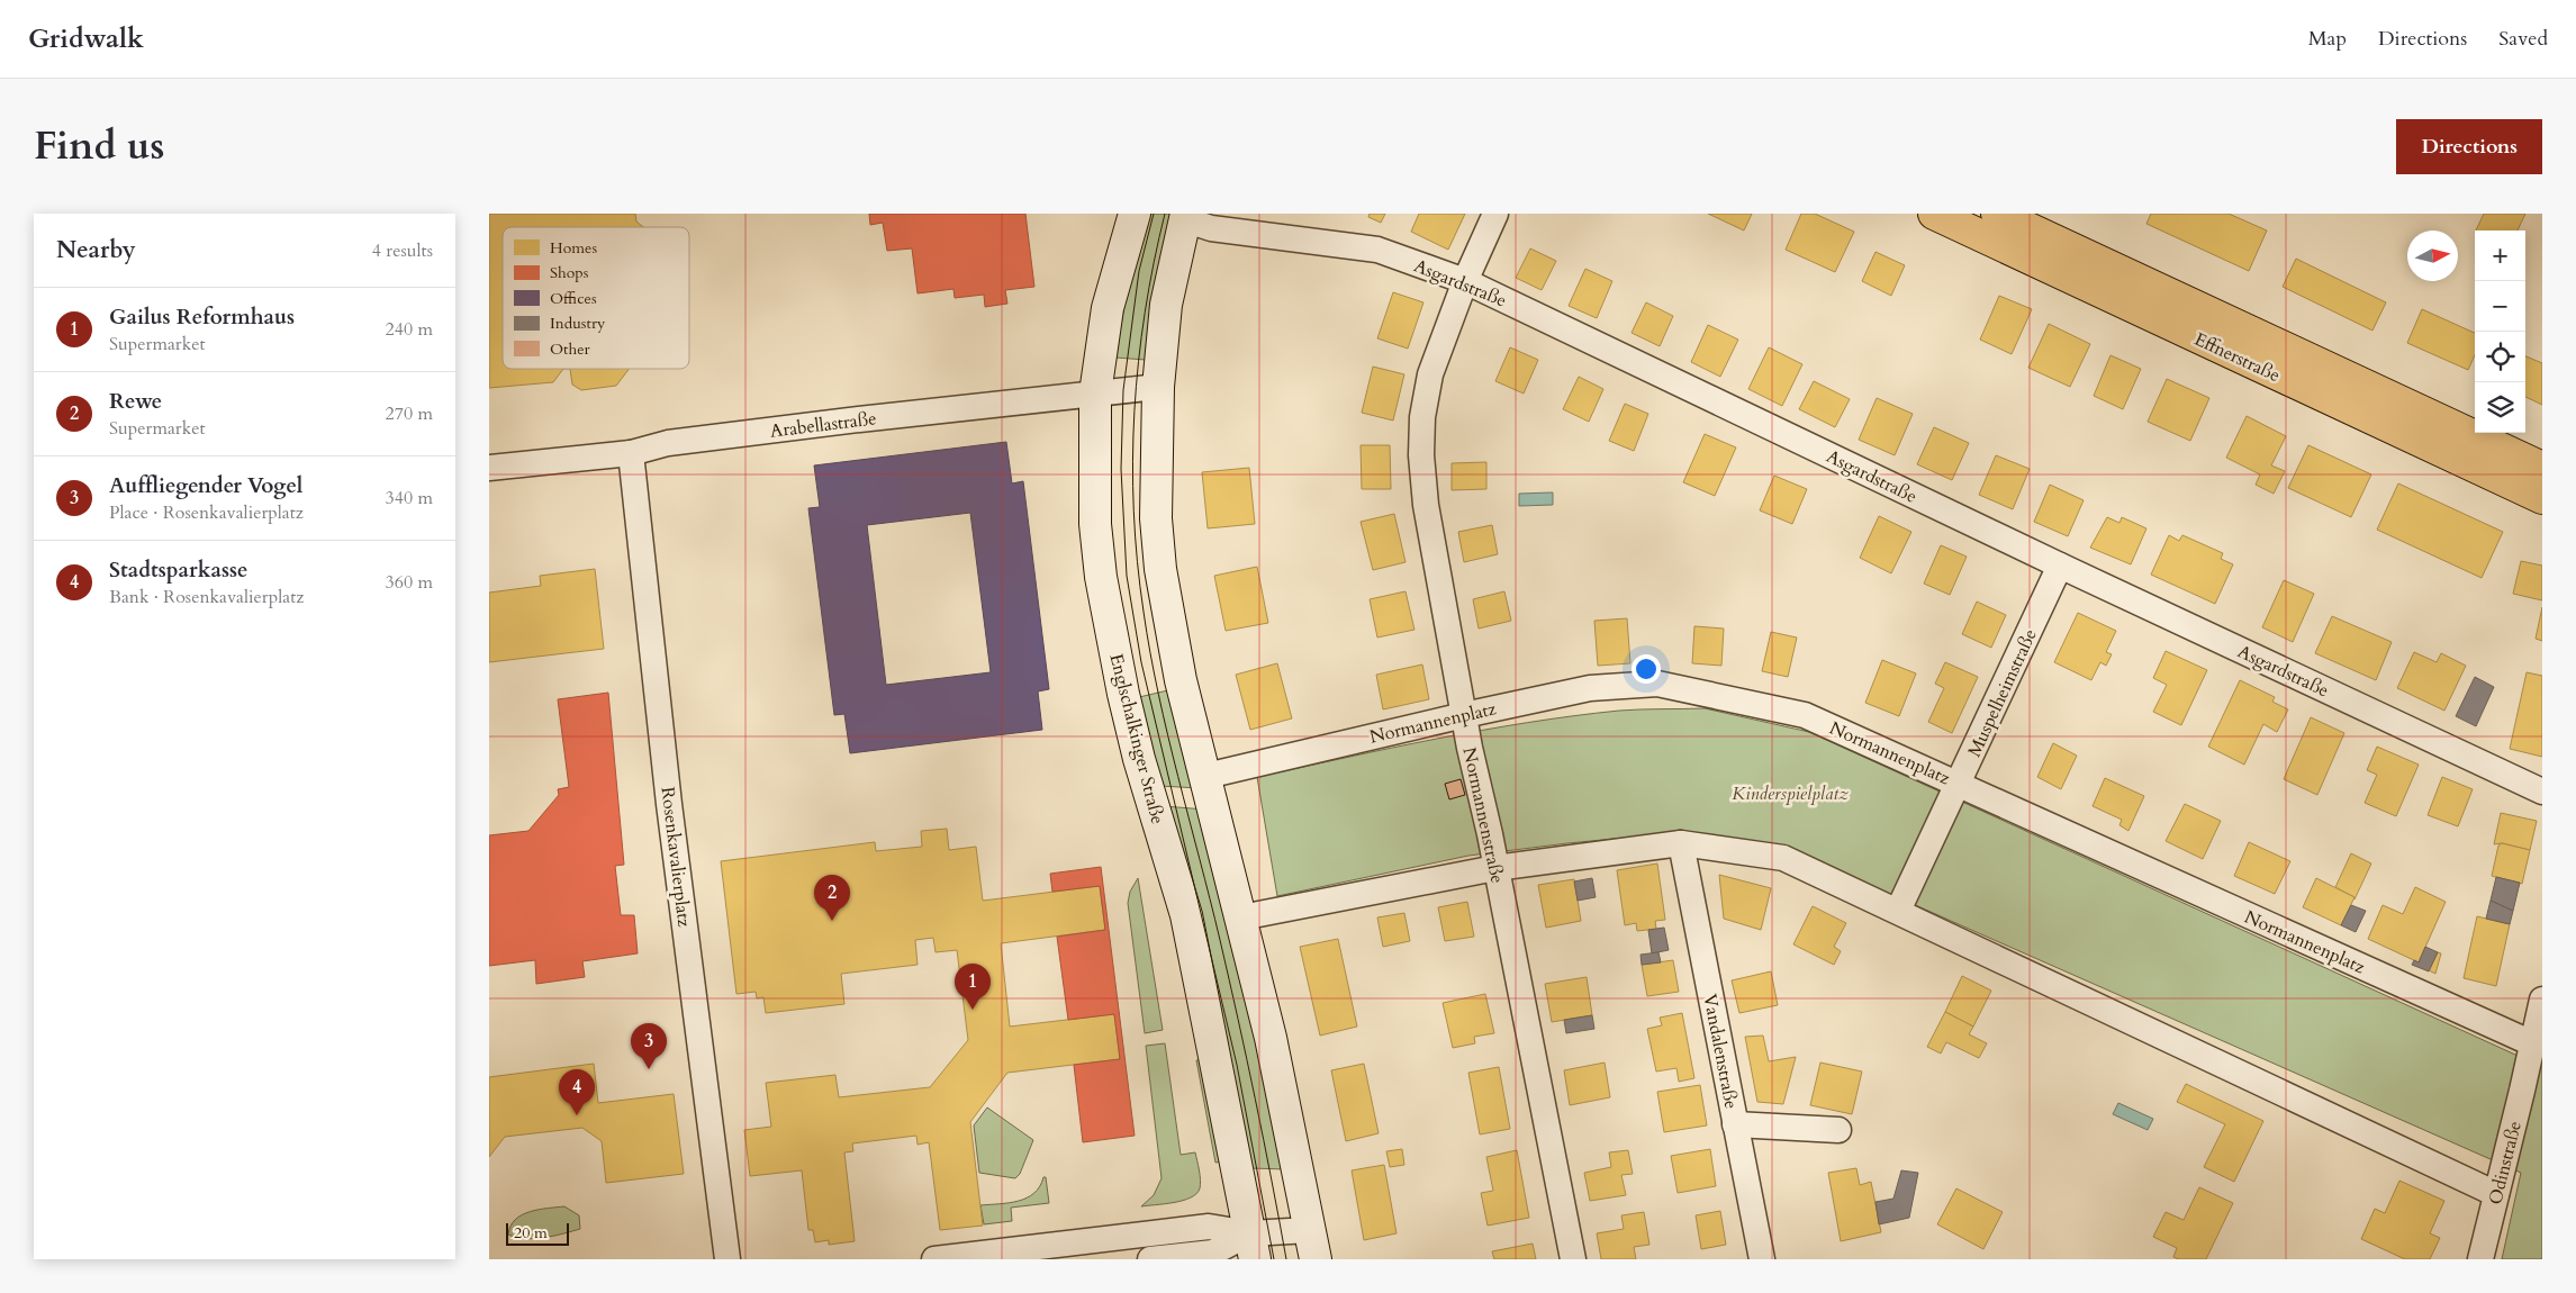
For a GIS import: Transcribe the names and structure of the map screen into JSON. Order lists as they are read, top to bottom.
{
  "streets": {
    "main road": ["Effnerstraße", "Englschalkinger Straße"],
    "street": [
      "Asgardstraße",
      "Arabellastraße",
      "Muspelheimstraße",
      "Normannenplatz",
      "Normannenstraße",
      "Rosenkavalierplatz",
      "Vandalenstraße",
      "Odinstraße"
    ]
  },
  "crossings": [
    ["Asgardstraße", "Muspelheimstraße"],
    ["Asgardstraße", "Normannenstraße"],
    ["Arabellastraße", "Englschalkinger Straße"],
    ["Arabellastraße", "Rosenkavalierplatz"],
    ["Muspelheimstraße", "Normannenplatz"],
    ["Normannenplatz", "Normannenstraße"],
    ["Normannenplatz", "Odinstraße"]
  ],
  "parks": ["Kinderspielplatz"],
  "legend": [
    "Homes",
    "Shops",
    "Offices",
    "Industry",
    "Other"
  ],
  "scale_bar": "20 m",
  "north": "right",
  "page": {
    "header": "Gridwalk",
    "nav": ["Map", "Directions", "Saved"],
    "title": "Find us",
    "buttons": "Directions",
    "heading": ["Nearby", "4 results"],
    "map_buttons": ["+", "−"],
    "list": [
      {
        "mark": "1",
        "name": "Gailus Reformhaus",
        "note": "Supermarket",
        "value": "240 m"
      },
      {
        "mark": "2",
        "name": "Rewe",
        "note": "Supermarket",
        "value": "270 m"
      },
      {
        "mark": "3",
        "name": "Auffliegender Vogel",
        "note": "Place · Rosenkavalierplatz",
        "value": "340 m"
      },
      {
        "mark": "4",
        "name": "Stadtsparkasse",
        "note": "Bank · Rosenkavalierplatz",
        "value": "360 m"
      }
    ],
    "pins": [
      "2",
      "1",
      "3",
      "4"
    ],
    "scale": "20 m"
  }
}
